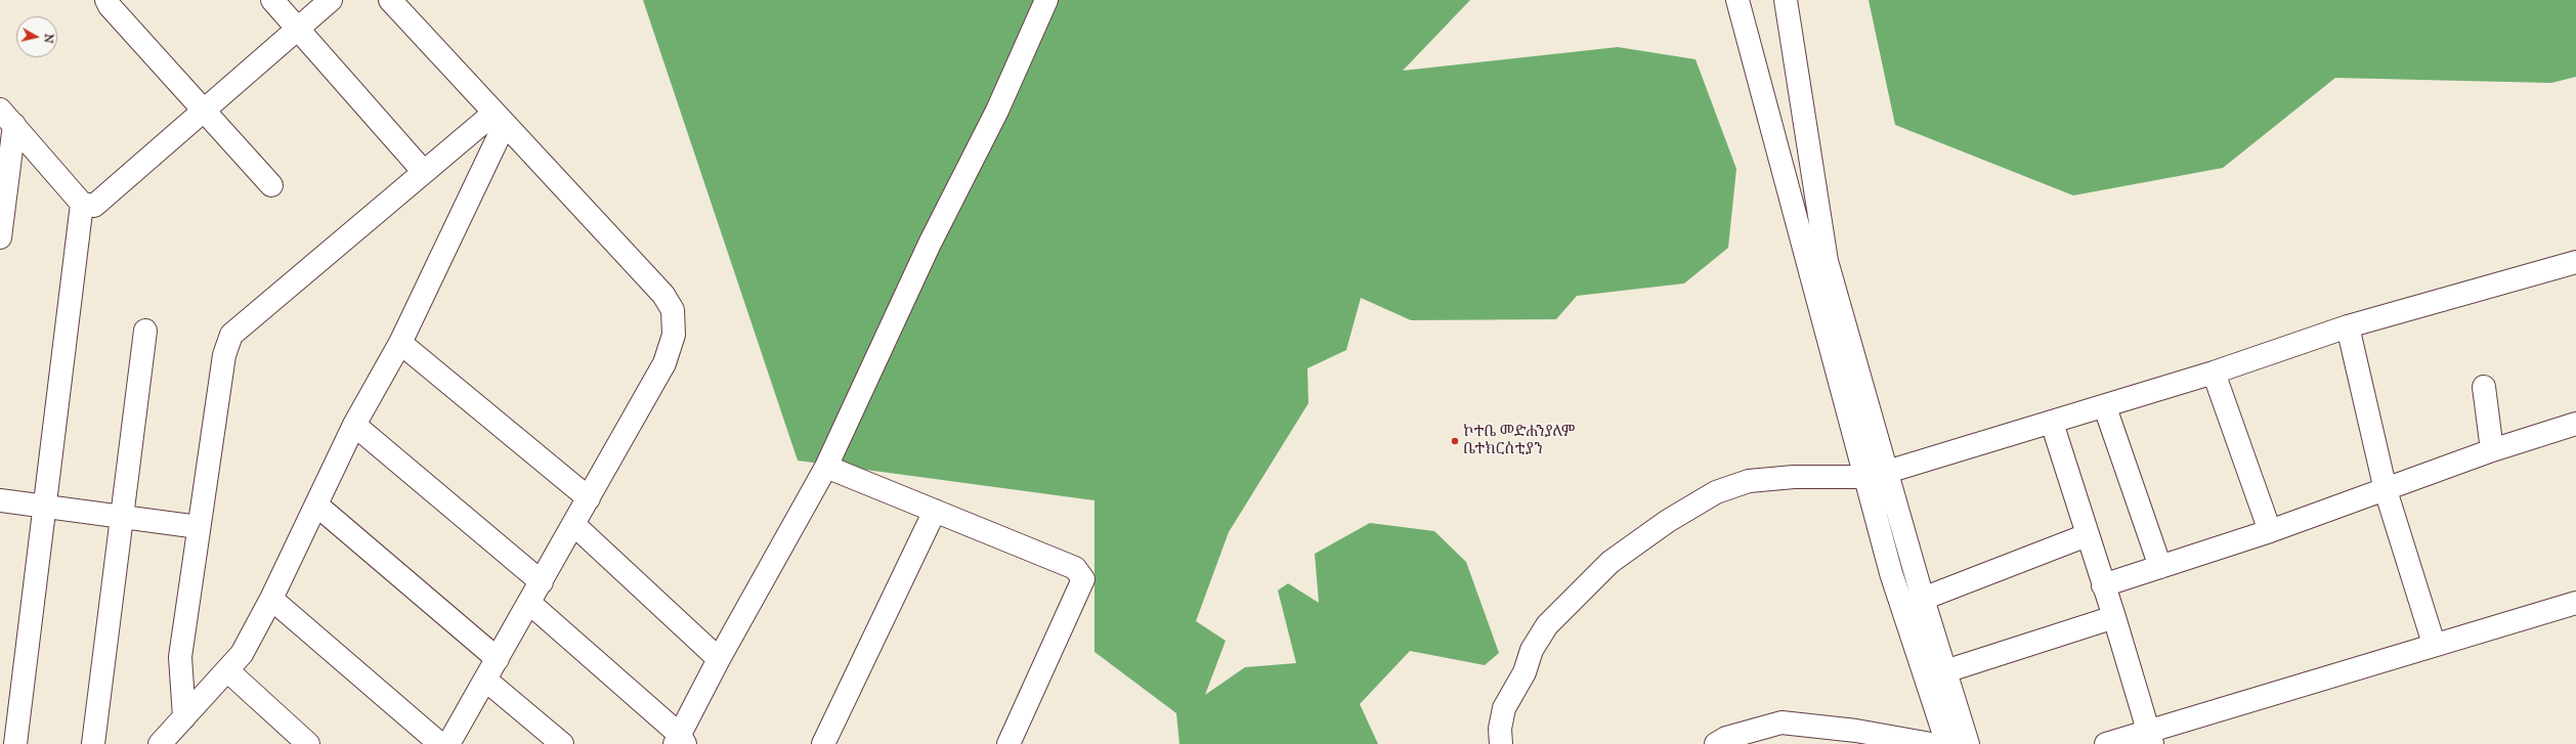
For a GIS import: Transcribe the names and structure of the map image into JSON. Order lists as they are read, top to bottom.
{
  "places": ["ኮተቤ መድሐንያለም ቤተክርስቲያን"],
  "north": "right"
}
